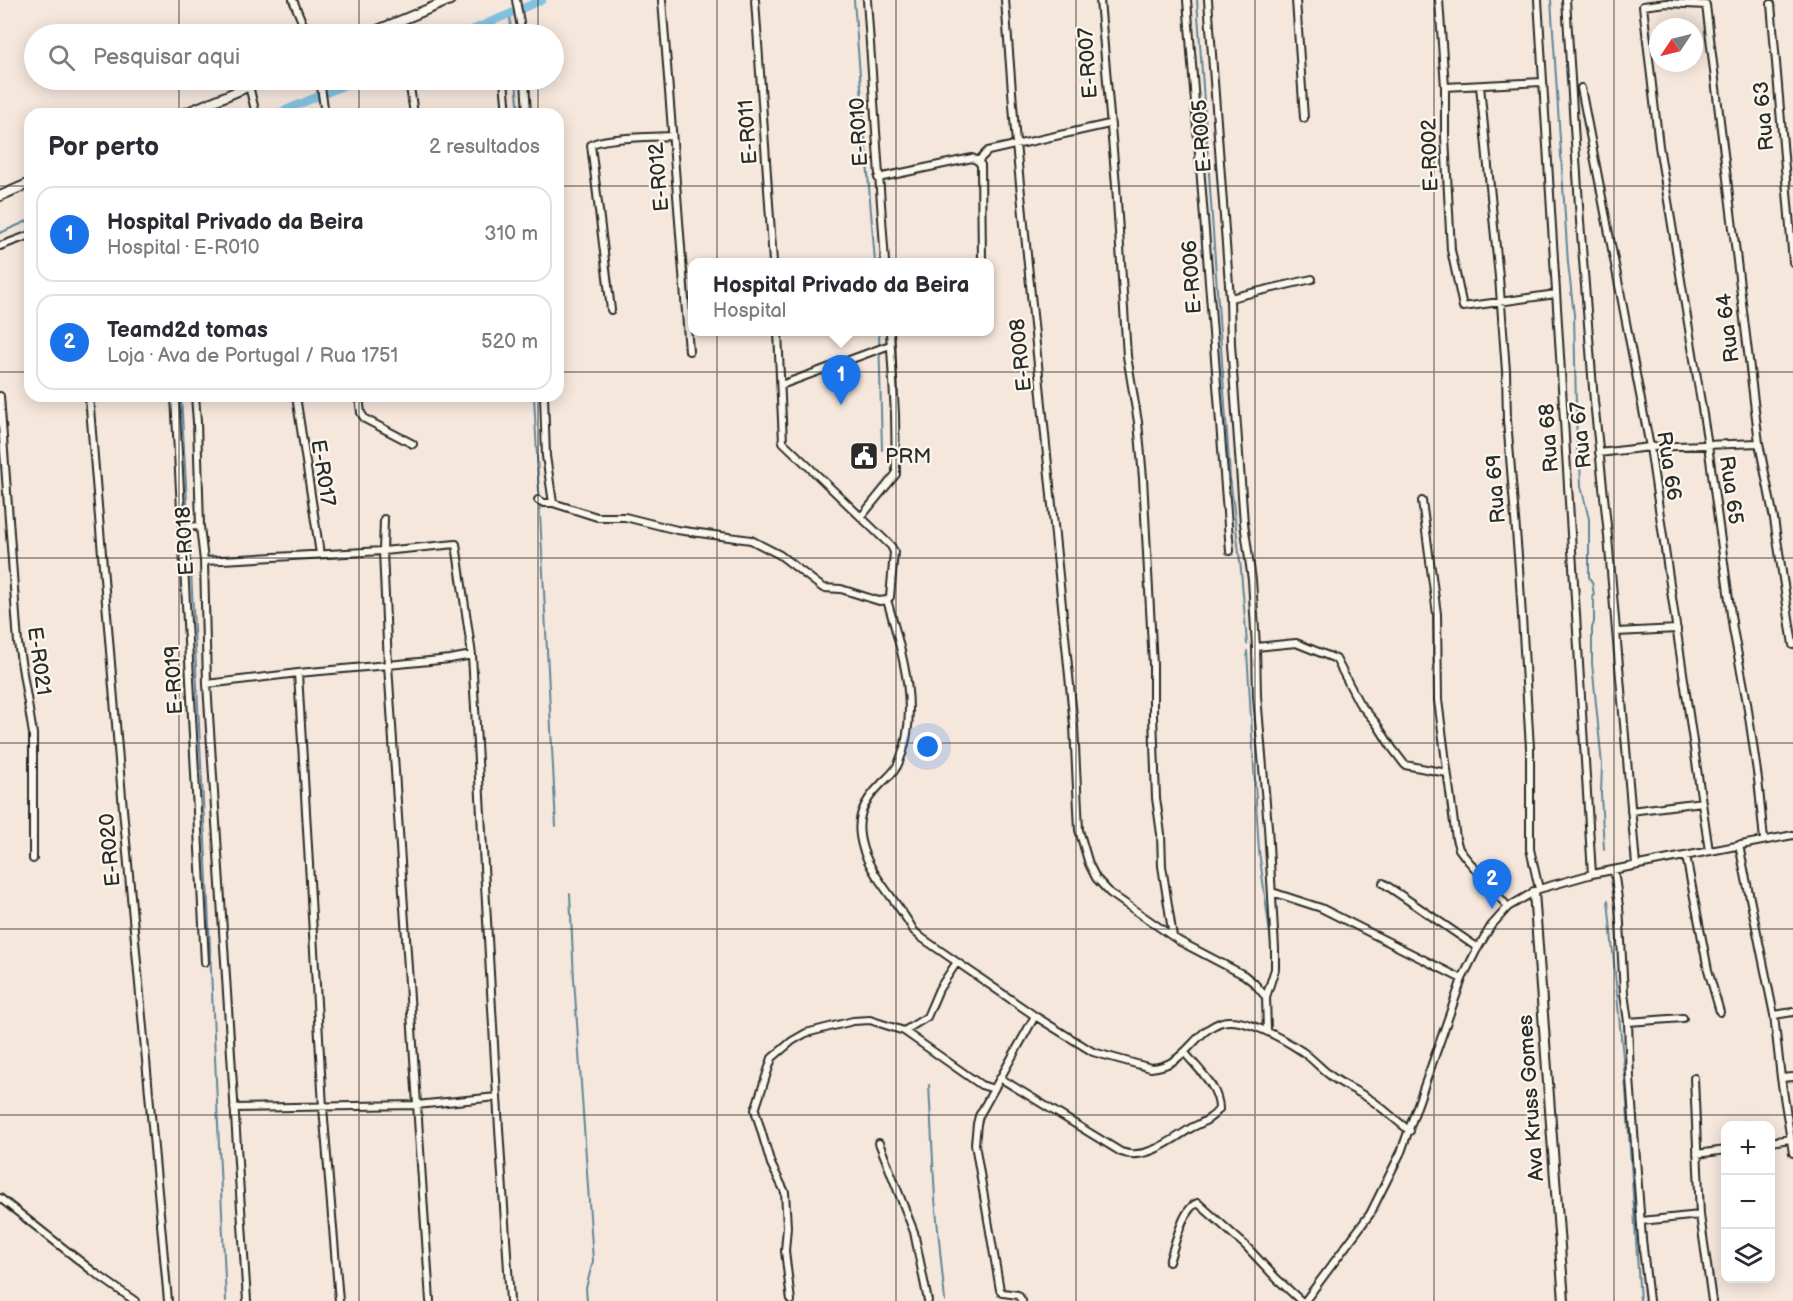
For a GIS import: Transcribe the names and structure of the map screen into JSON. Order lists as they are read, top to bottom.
{
  "streets": {
    "street": [
      "E-R007",
      "Rua 63",
      "E-R011",
      "E-R010",
      "E-R005",
      "E-R002",
      "E-R012",
      "E-R006",
      "Rua 64",
      "E-R008",
      "Rua 67",
      "Rua 68",
      "Rua 66",
      "E-R017",
      "Rua 69",
      "Rua 65",
      "E-R018",
      "E-R021",
      "E-R019",
      "E-R020",
      "Ava Kruss Gomes"
    ]
  },
  "crossings": [
    ["E-R007", "E-R008"],
    ["E-R005", "E-R008"],
    ["E-R002", "Rua 69"],
    ["Rua 64", "Rua 65"],
    ["Rua 69", "Ava Kruss Gomes"]
  ],
  "places": {
    "public building": ["PRM"]
  },
  "north": "bottom left",
  "page": {
    "search": "Pesquisar aqui",
    "heading": ["Por perto", "2 resultados"],
    "list": [
      {
        "mark": "1",
        "name": "Hospital Privado da Beira",
        "note": "Hospital · E-R010",
        "value": "310 m"
      },
      {
        "mark": "2",
        "name": "Teamd2d tomas",
        "note": "Loja · Ava de Portugal / Rua 1751",
        "value": "520 m"
      }
    ],
    "popup": ["Hospital Privado da Beira", "Hospital"],
    "pins": ["1", "2"],
    "map_buttons": ["+", "−"]
  }
}
